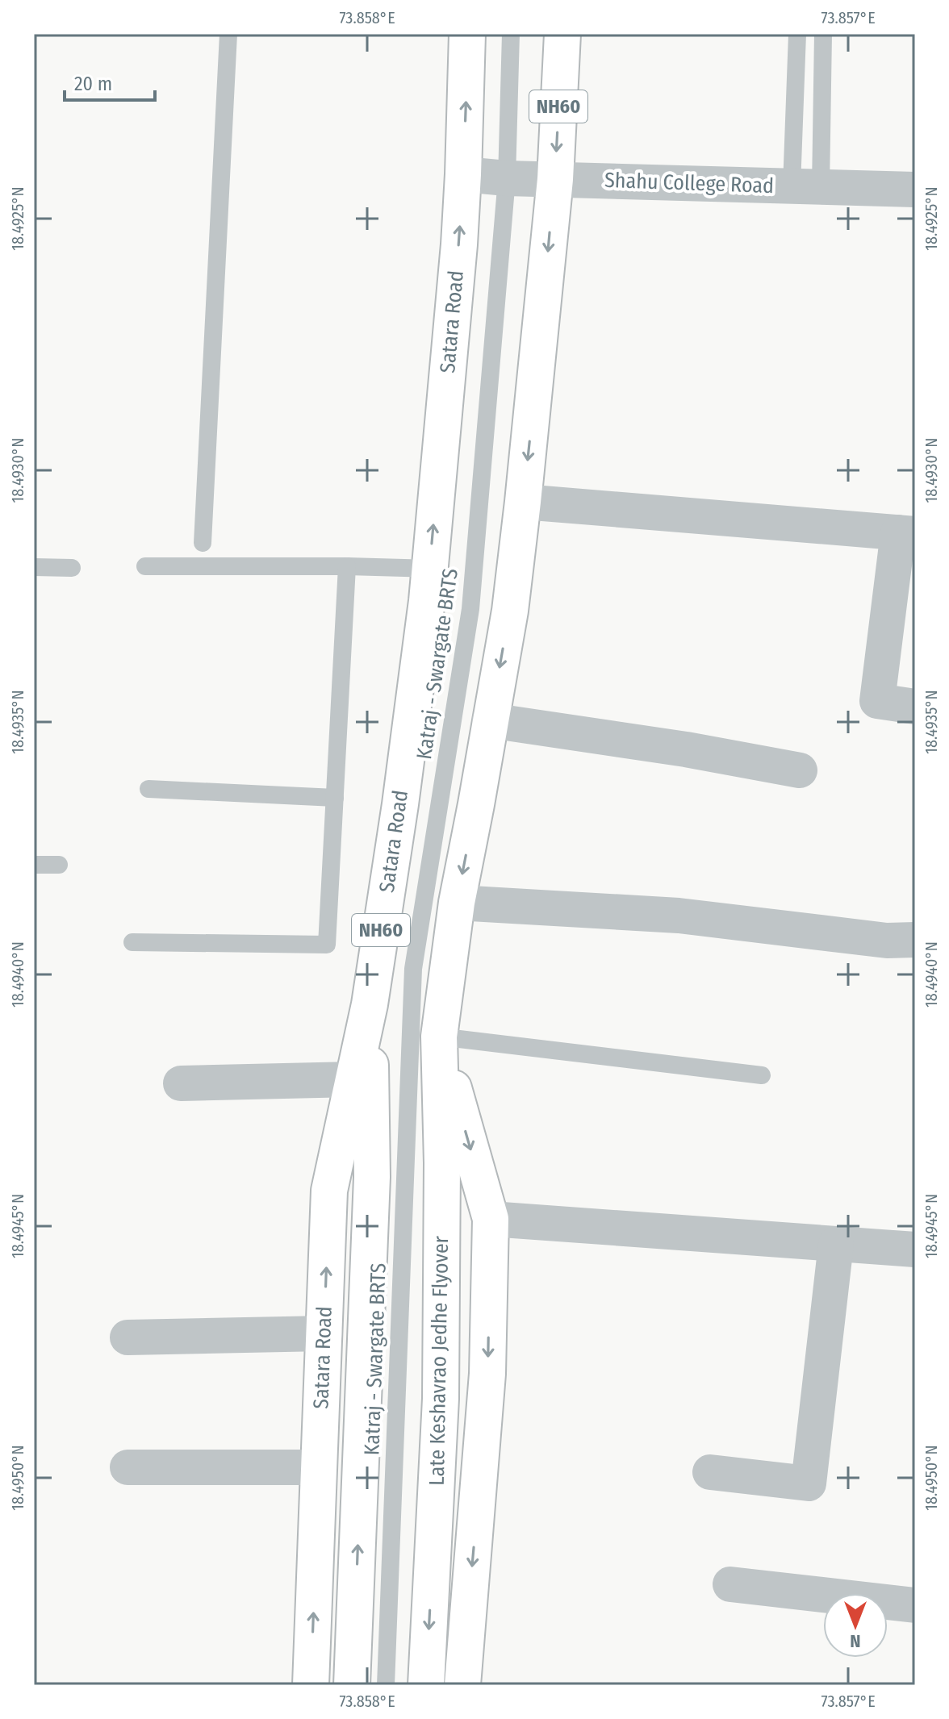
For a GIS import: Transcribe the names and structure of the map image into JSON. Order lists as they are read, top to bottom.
{
  "streets": {
    "highway": ["NH60", "Satara Road", "Late Keshavrao Jedhe Flyover"],
    "street": ["Shahu College Road"],
    "lane": ["Katraj - Swargate BRTS"]
  },
  "crossings": [
    ["NH60", "Shahu College Road"],
    ["NH60", "Late Keshavrao Jedhe Flyover"],
    ["Shahu College Road", "Satara Road"],
    ["Shahu College Road", "Katraj - Swargate BRTS"]
  ],
  "scale_bar": "20 m",
  "north": "bottom",
  "coordinates": [
    "73.858°E",
    "73.857°E",
    "18.4925°N",
    "18.4930°N",
    "18.4935°N",
    "18.4940°N",
    "18.4945°N",
    "18.4950°N"
  ]
}
